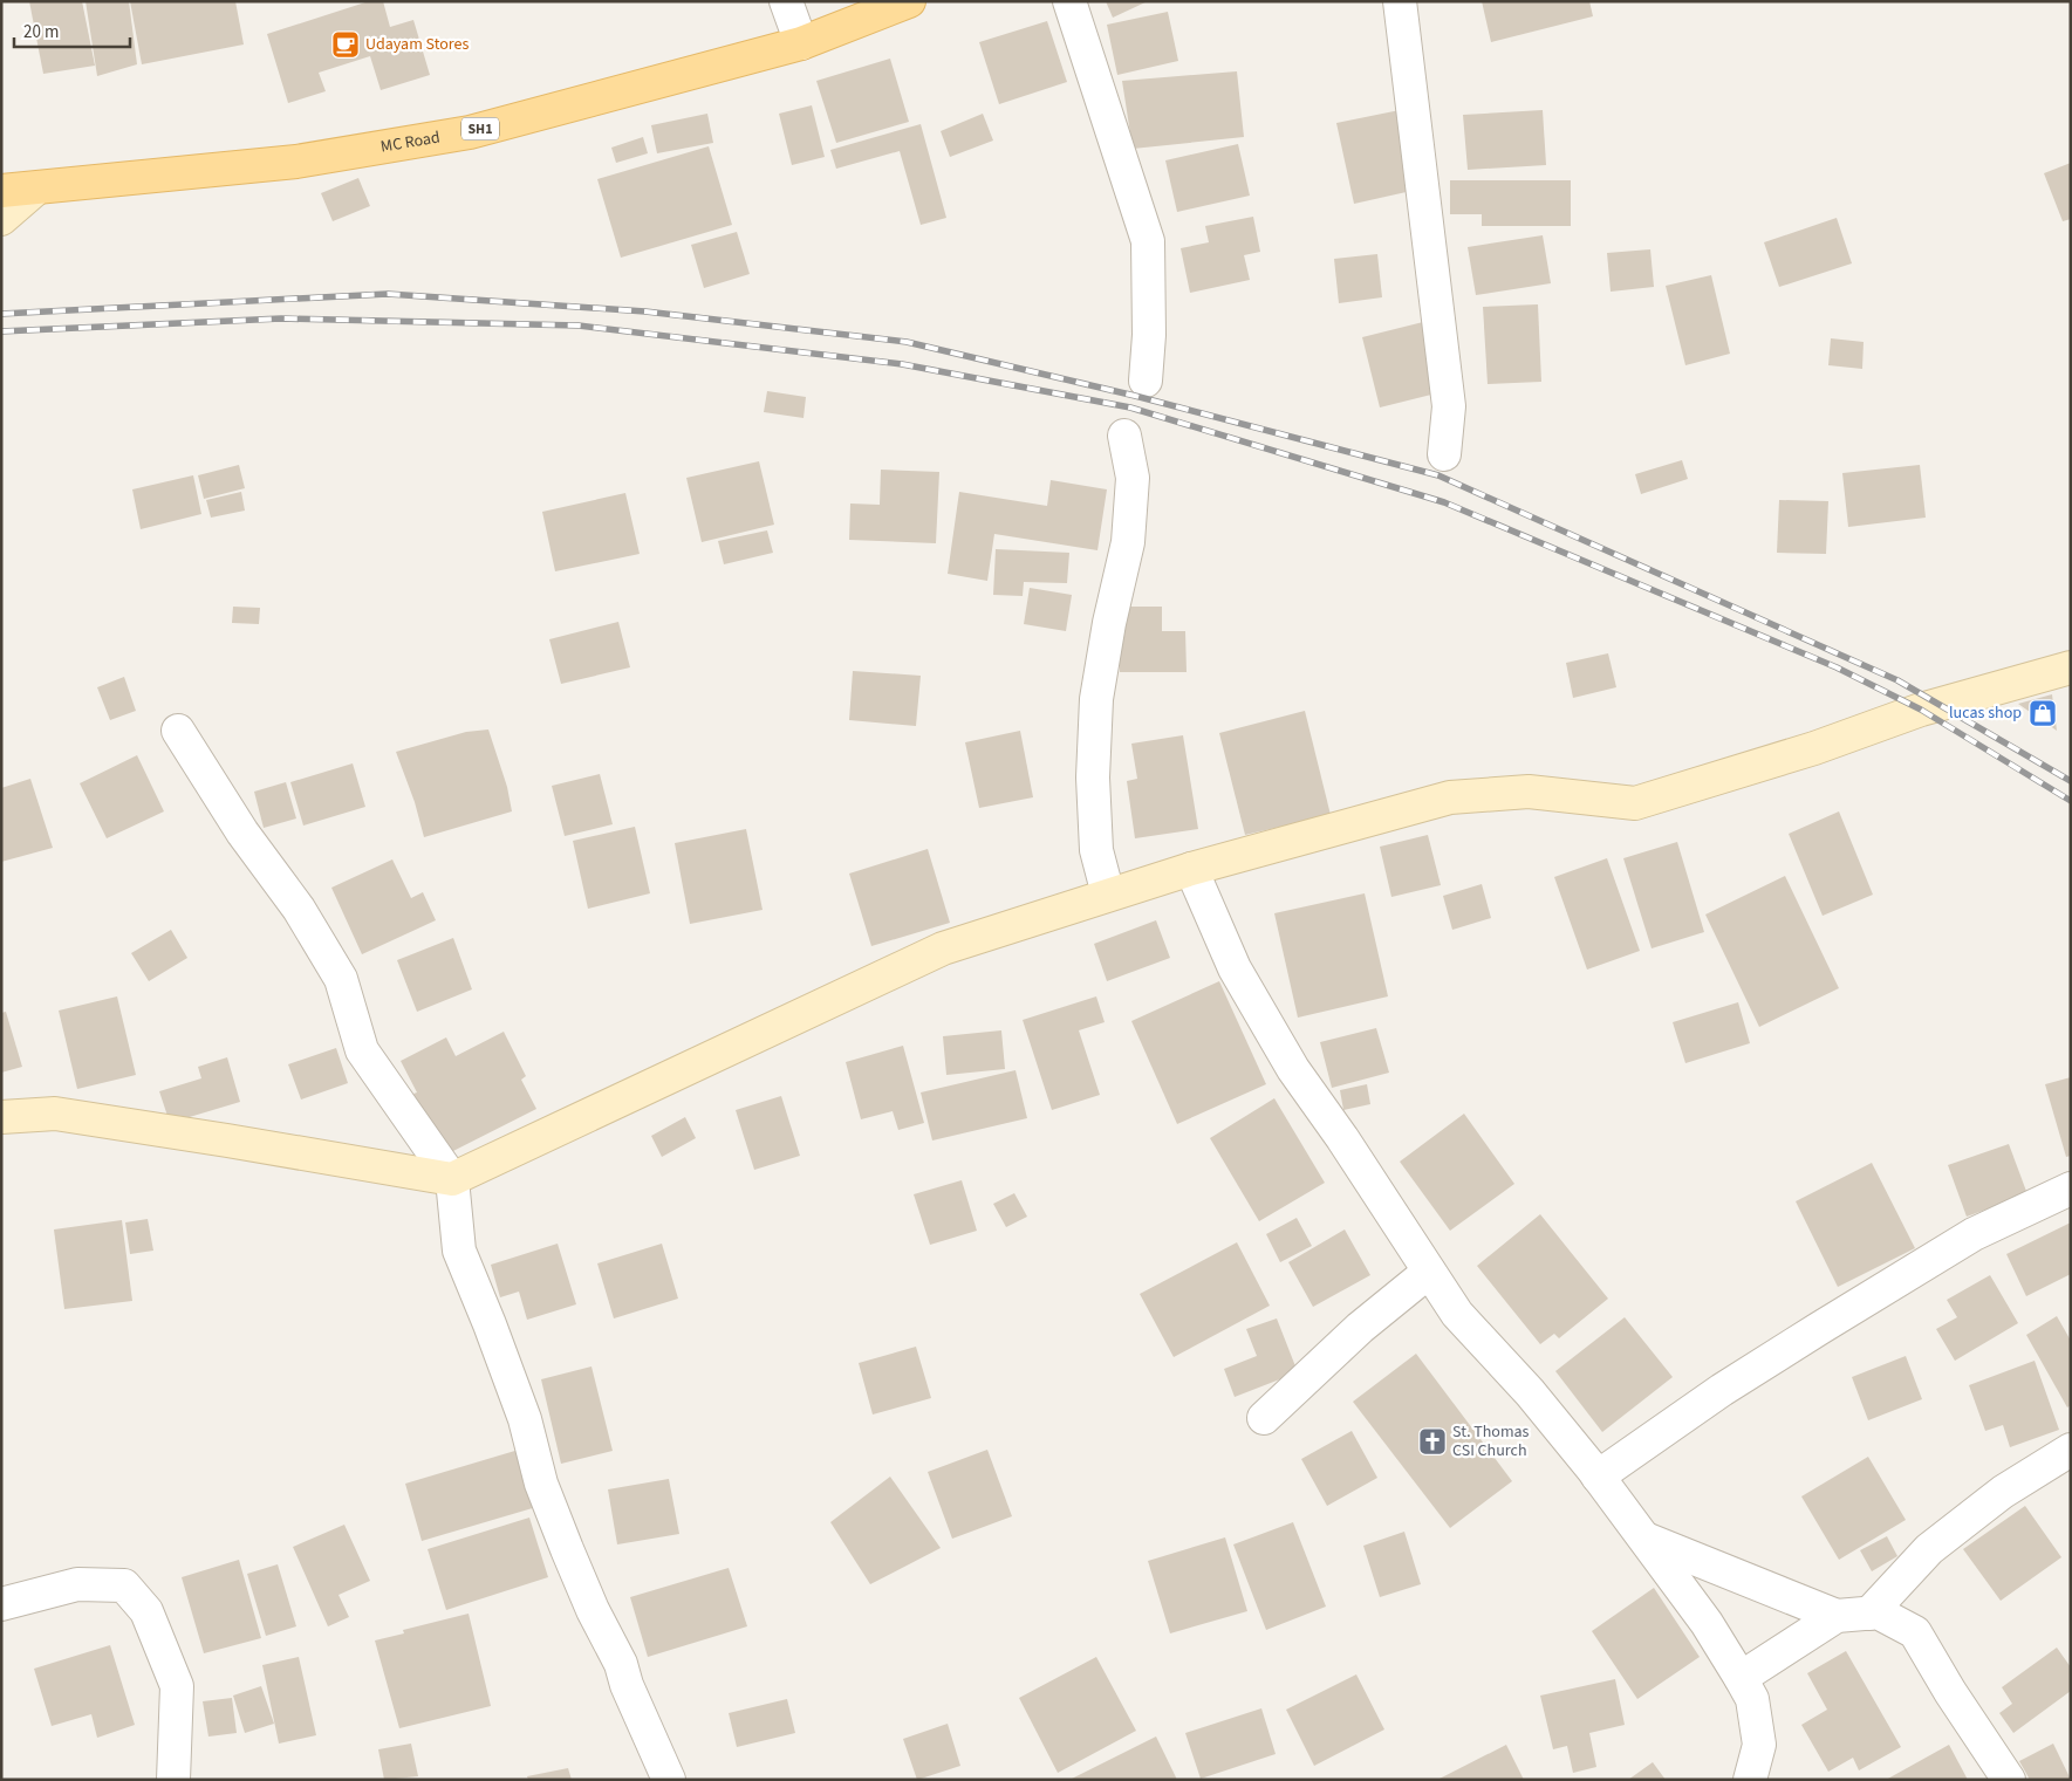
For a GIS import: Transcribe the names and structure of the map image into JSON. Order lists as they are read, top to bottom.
{
  "streets": {
    "main road": ["SH1", "MC Road"]
  },
  "places": {
    "cafe": ["Udayam Stores"],
    "shop": ["lucas shop"],
    "church": ["St. Thomas CSI Church"]
  },
  "scale_bar": "20 m"
}
